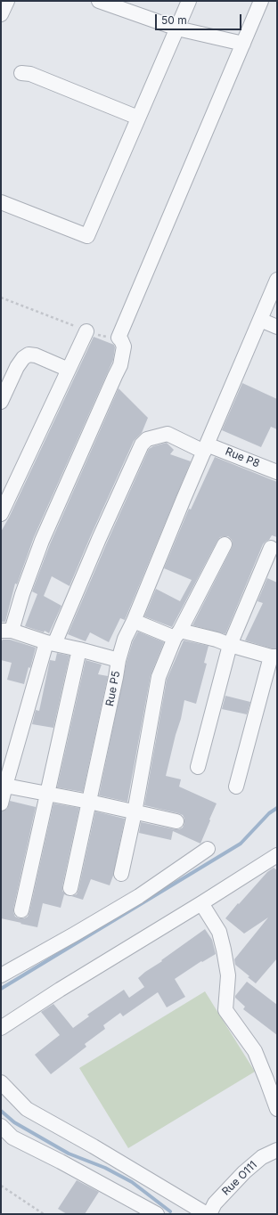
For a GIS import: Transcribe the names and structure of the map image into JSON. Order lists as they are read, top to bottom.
{
  "streets": {
    "street": ["Rue P8", "Rue P5", "Rue O111"]
  },
  "crossings": [
    ["Rue P8", "Rue P5"]
  ],
  "scale_bar": "50 m"
}
